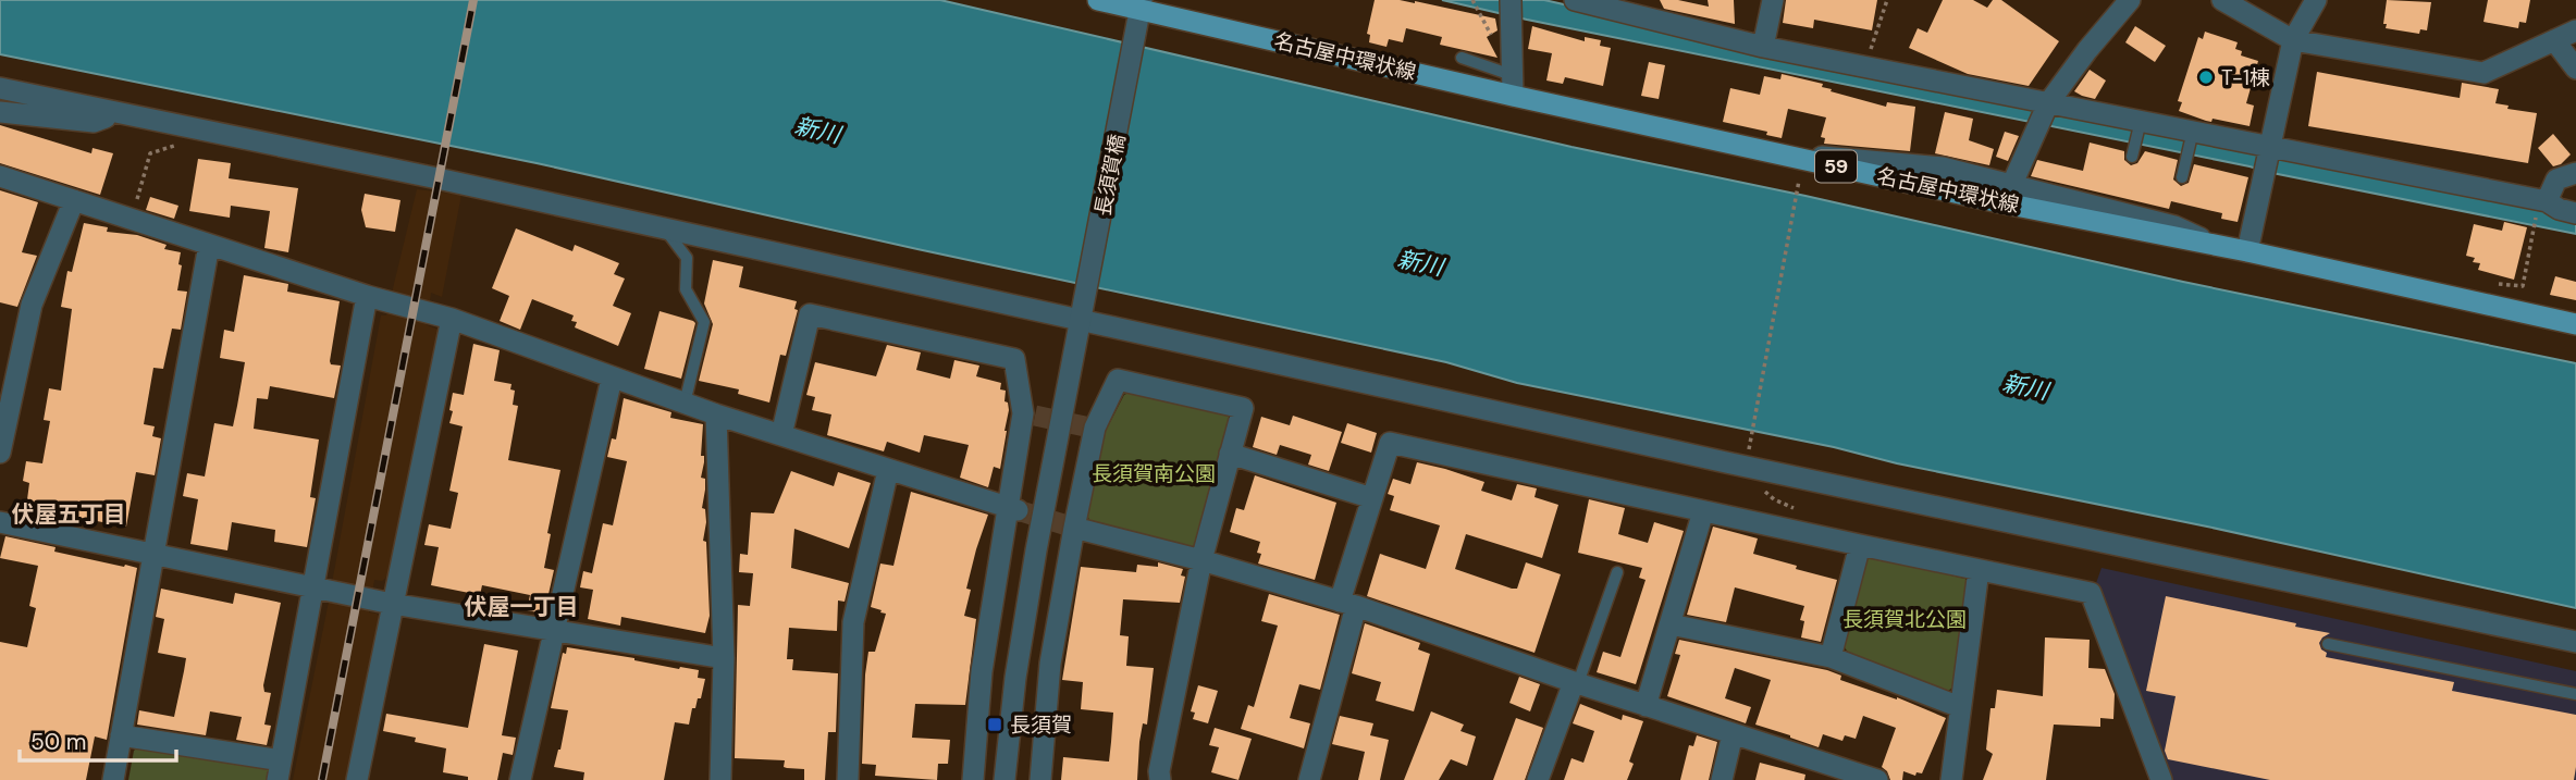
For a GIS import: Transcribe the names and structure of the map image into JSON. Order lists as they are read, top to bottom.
{
  "streets": {
    "main road": ["名古屋中環状線", "59"],
    "street": ["長須賀橋"]
  },
  "crossings": [
    ["名古屋中環状線", "長須賀橋"]
  ],
  "districts": ["伏屋五丁目", "伏屋一丁目"],
  "water": ["新川"],
  "parks": ["長須賀南公園", "長須賀北公園"],
  "places": {
    "other": ["T-1棟"],
    "transit": ["長須賀"]
  },
  "scale_bar": "50 m"
}
